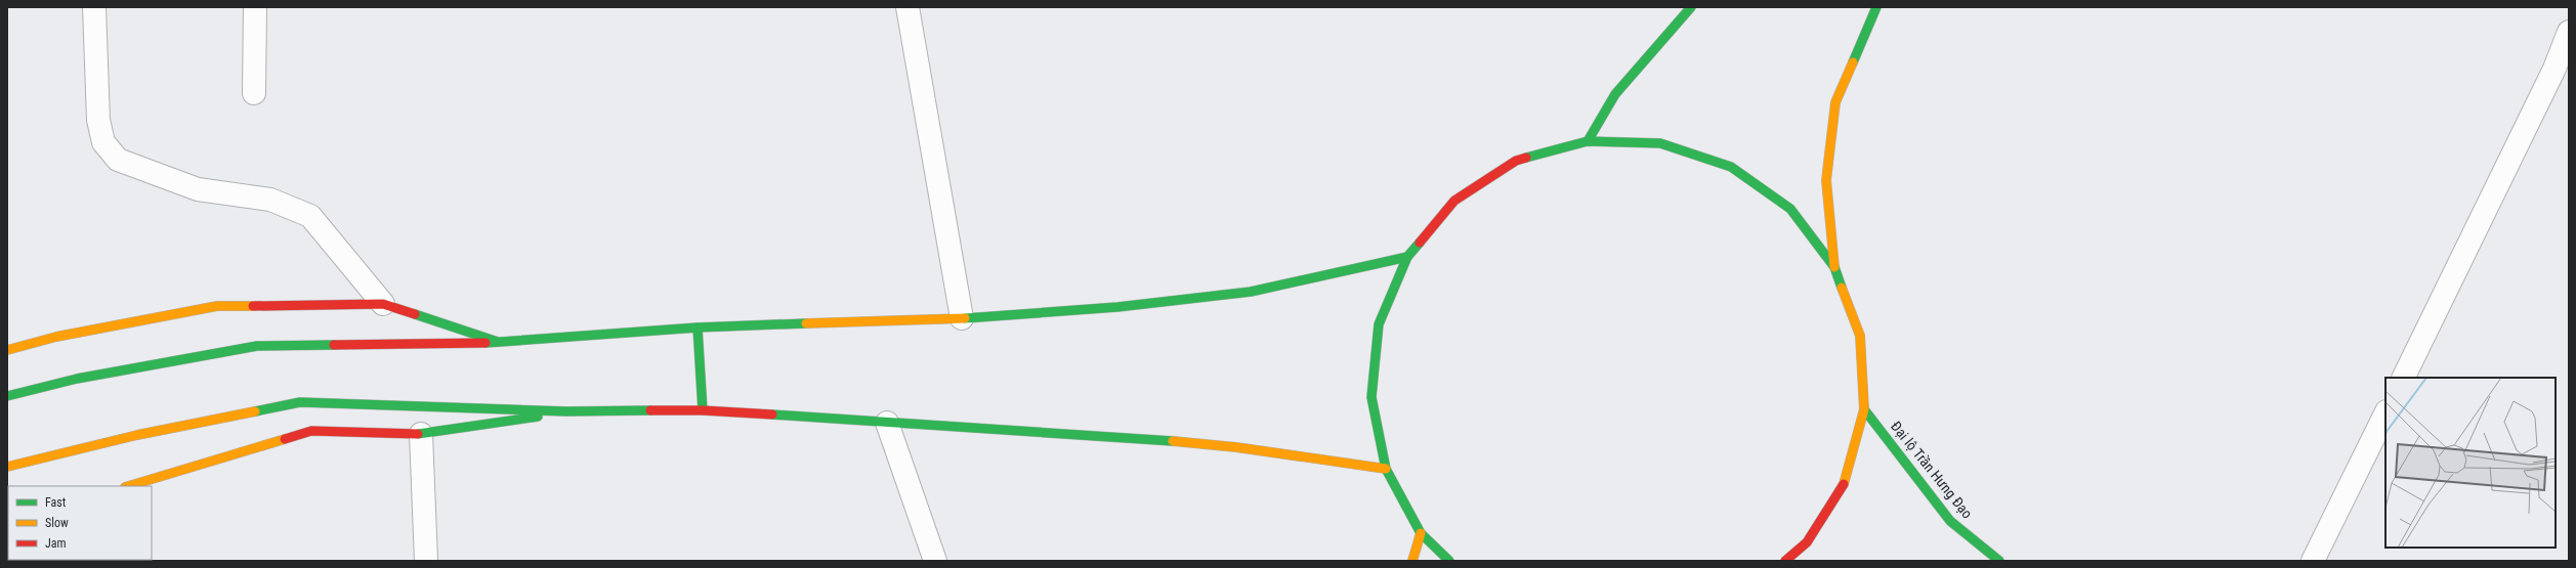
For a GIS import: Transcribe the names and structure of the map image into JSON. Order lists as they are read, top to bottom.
{
  "streets": {
    "main road": ["Đại lộ Trần Hưng Đạo"]
  },
  "legend": ["Fast", "Slow", "Jam"]
}
